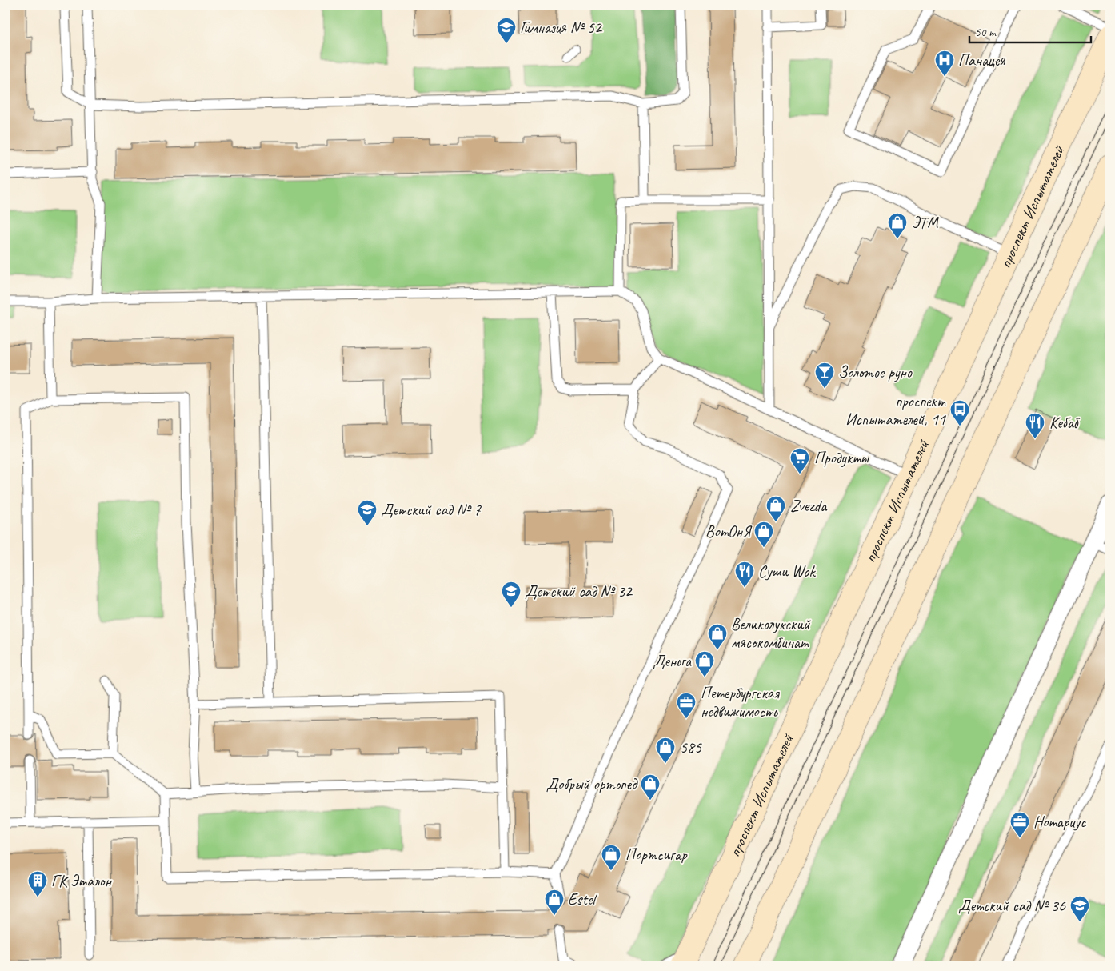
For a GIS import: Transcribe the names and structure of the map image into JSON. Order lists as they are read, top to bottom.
{
  "streets": {
    "main road": ["проспект Испытателей"]
  },
  "places": {
    "school or university": [
      "Гимназия № 52",
      "Детский сад № 7",
      "Детский сад № 32",
      "Детский сад № 36"
    ],
    "hospital": ["Панацея"],
    "shop": [
      "ЭТМ",
      "Zvezda",
      "ВотОнЯ",
      "Великолукский мясокомбинат",
      "Деньга",
      "585",
      "Добрый ортопед",
      "Портсигар",
      "Estel"
    ],
    "bar": ["Золотое руно"],
    "bus stop": ["проспект Испытателей, 11"],
    "restaurant": ["Кебаб", "Суши Wok"],
    "supermarket": ["Продукты"],
    "office": ["Петербургская недвижимость", "Нотариус"],
    "building": ["ГК Эталон"]
  },
  "scale_bar": "50 m"
}
